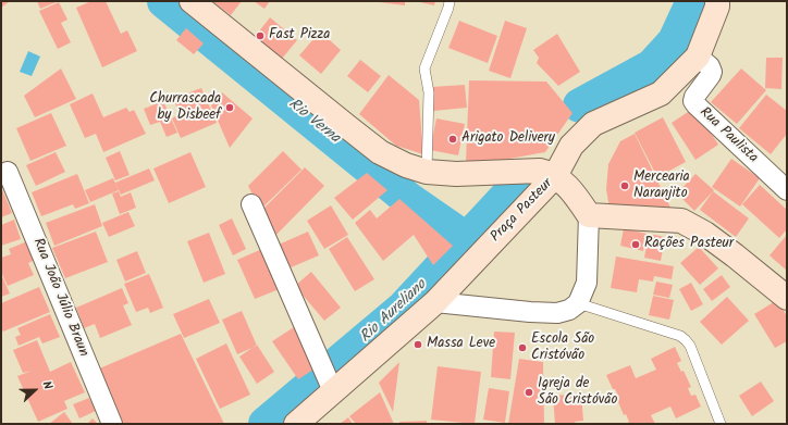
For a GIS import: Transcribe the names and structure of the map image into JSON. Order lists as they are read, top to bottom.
{
  "streets": {
    "main road": ["Praça Pasteur"],
    "street": ["Rua Paulista", "Rua João Júlio Braun"]
  },
  "water": ["Rio Verna", "Rio Aureliano"],
  "places": [
    "Fast Pizza",
    "Churrascada by Disbeef",
    "Arigato Delivery",
    "Mercearia Naranjito",
    "Rações Pasteur",
    "Massa Leve",
    "Escola São Cristóvão",
    "Igreja de São Cristóvão"
  ],
  "north": "right"
}
